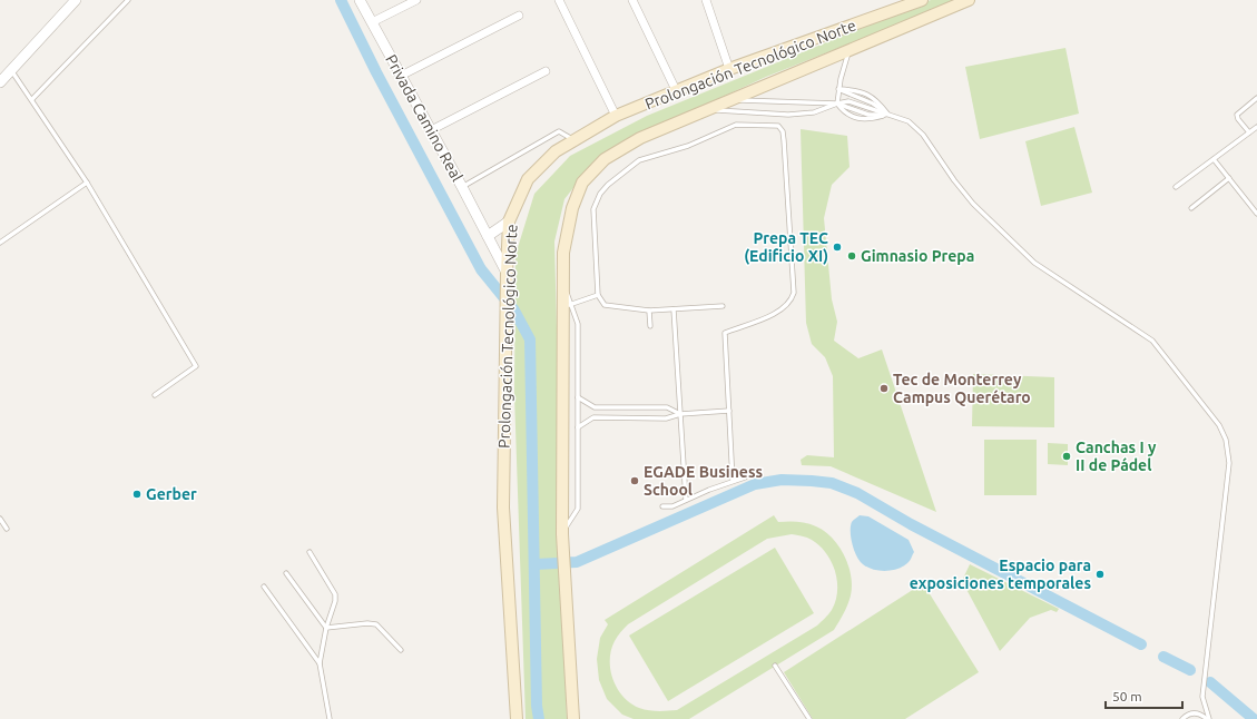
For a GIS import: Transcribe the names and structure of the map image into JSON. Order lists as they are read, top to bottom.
{
  "streets": {
    "main road": ["Prolongación Tecnológico Norte"],
    "street": ["Privada Camino Real"]
  },
  "crossings": [
    ["Prolongación Tecnológico Norte", "Privada Camino Real"]
  ],
  "places": [
    "Prepa TEC (Edificio XI)",
    "Gimnasio Prepa",
    "Tec de Monterrey Campus Querétaro",
    "Canchas I y II de Pádel",
    "EGADE Business School",
    "Gerber",
    "Espacio para exposiciones temporales"
  ],
  "scale_bar": "50 m"
}
